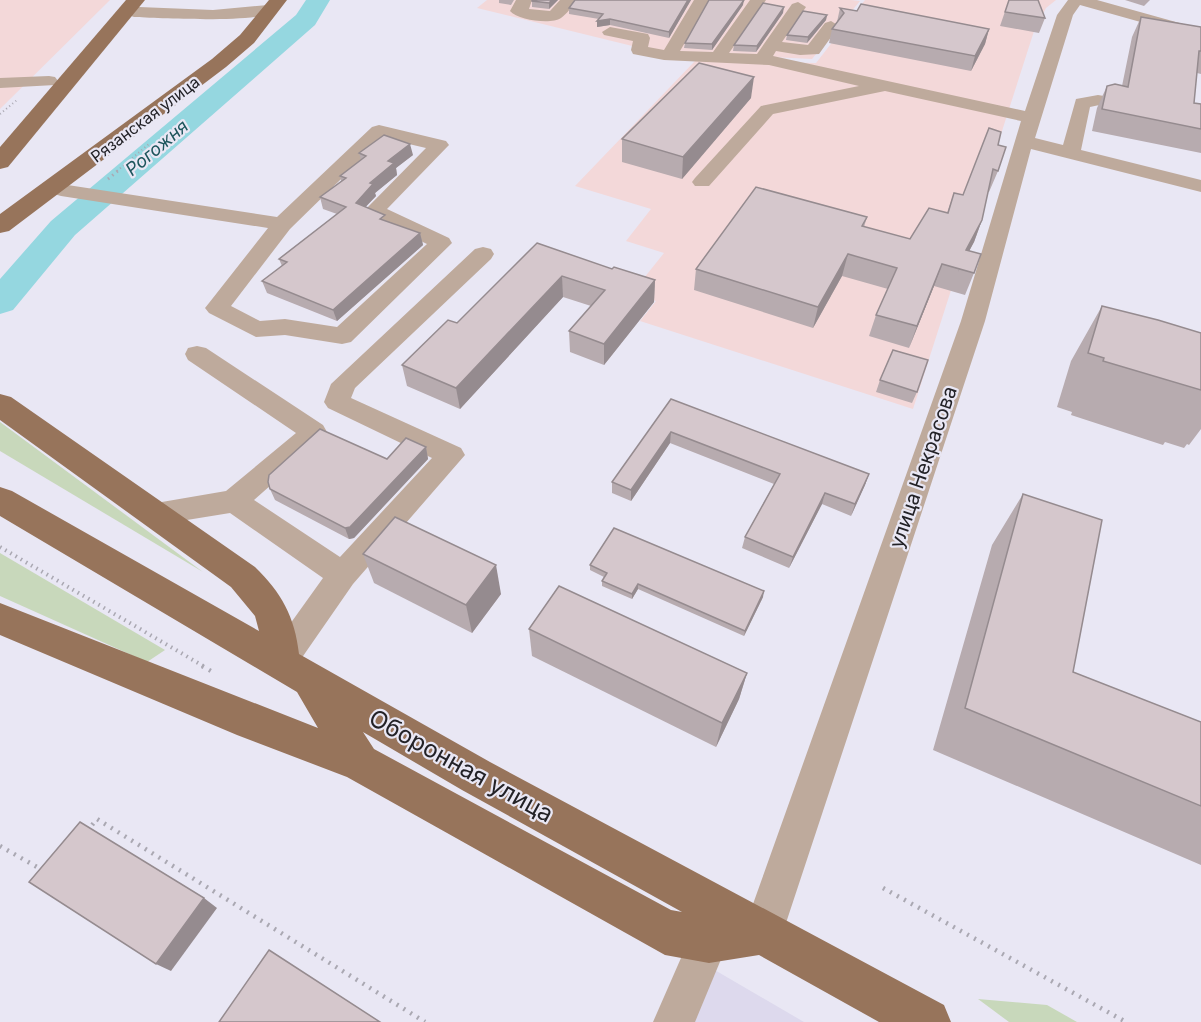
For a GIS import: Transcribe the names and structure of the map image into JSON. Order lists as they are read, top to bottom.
{
  "streets": {
    "main road": ["Рязанская улица", "Оборонная улица"],
    "street": ["улица Некрасова"]
  },
  "water": ["Рогожня"]
}
